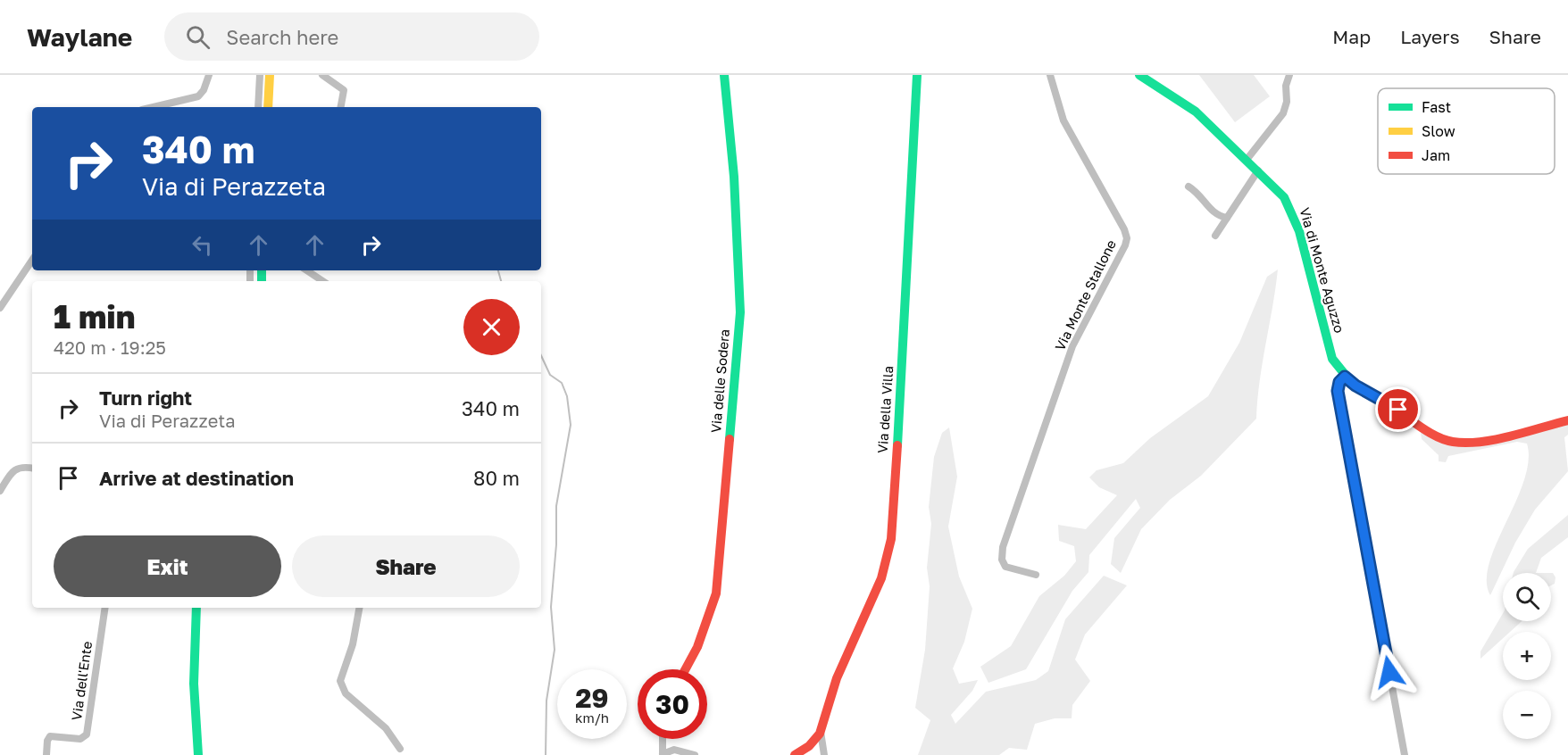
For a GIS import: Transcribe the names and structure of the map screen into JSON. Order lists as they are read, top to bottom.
{
  "streets": {
    "street": [
      "Via di Monte Aguzzo",
      "Via Monte Stallone",
      "Via delle Sodera",
      "Via della Villa",
      "Via dell'Ente"
    ]
  },
  "legend": ["Fast", "Slow", "Jam"],
  "page": {
    "header": "Waylane",
    "search": "Search here",
    "nav": ["Map", "Layers", "Share"],
    "turn": ["340 m", "Via di Perazzeta"],
    "heading": ["1 min", "420 m · 19:25"],
    "list": [
      {
        "name": "Turn right",
        "note": "Via di Perazzeta",
        "value": "340 m"
      },
      {
        "name": "Arrive at destination",
        "value": "80 m"
      }
    ],
    "buttons": ["Exit", "Share"],
    "map_buttons": ["+", "−"],
    "speed": "29 km/h",
    "limit": "30"
  }
}
